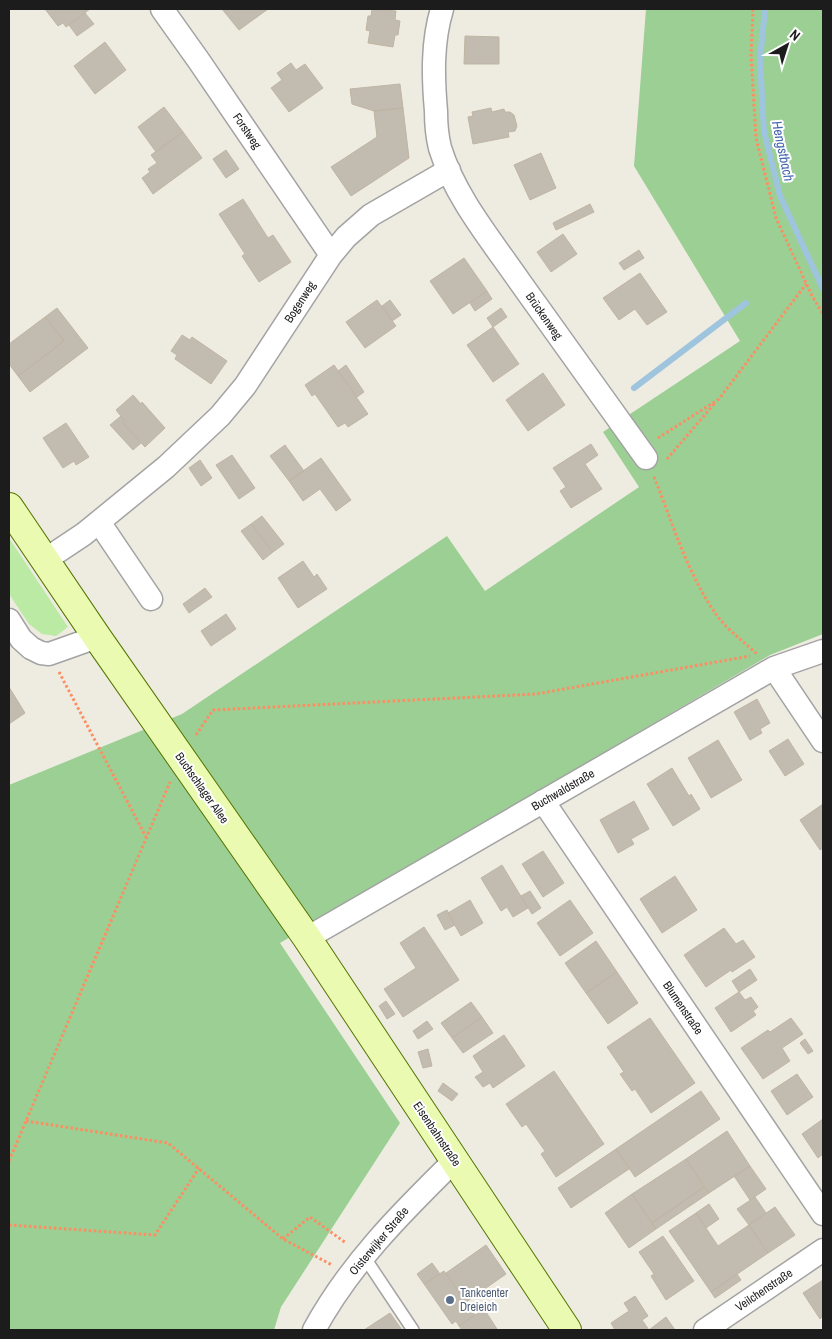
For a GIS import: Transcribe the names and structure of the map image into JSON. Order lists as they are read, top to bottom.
{
  "streets": {
    "main road": ["Buchschlager Allee", "Eisenbahnstraße"],
    "street": [
      "Forstweg",
      "Bogenweg",
      "Brückenweg",
      "Buchwaldstraße",
      "Blumenstraße",
      "Oisterwijker Straße",
      "Veilchenstraße"
    ]
  },
  "crossings": [
    ["Forstweg", "Bogenweg"],
    ["Bogenweg", "Brückenweg"],
    ["Bogenweg", "Buchschlager Allee"],
    ["Buchschlager Allee", "Buchwaldstraße"],
    ["Buchschlager Allee", "Eisenbahnstraße"],
    ["Buchwaldstraße", "Blumenstraße"],
    ["Buchwaldstraße", "Eisenbahnstraße"],
    ["Eisenbahnstraße", "Oisterwijker Straße"]
  ],
  "water": ["Hengstbach"],
  "places": ["Tankcenter Dreieich"],
  "north": "top right"
}
